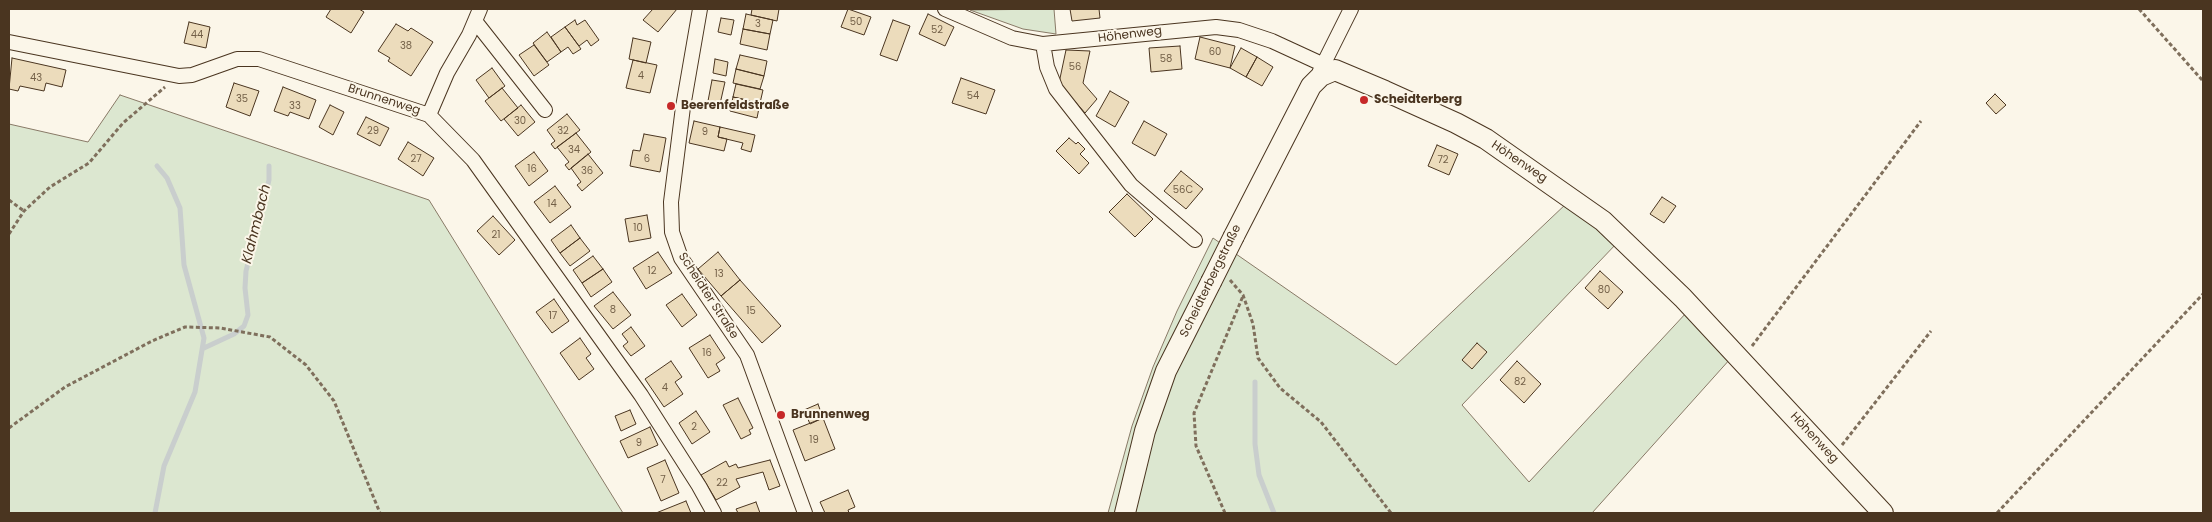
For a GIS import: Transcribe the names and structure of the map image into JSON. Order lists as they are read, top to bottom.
{
  "streets": {
    "street": [
      "Höhenweg",
      "Brunnenweg",
      "Scheidterbergstraße",
      "Scheidter Straße"
    ]
  },
  "crossings": [
    ["Höhenweg", "Scheidterbergstraße"]
  ],
  "water": ["Klahmbach"],
  "places": ["Scheidterberg", "Beerenfeldstraße", "Brunnenweg"],
  "house_numbers": [
    "50",
    "3",
    "52",
    "44",
    "38",
    "60",
    "58",
    "56",
    "4",
    "43",
    "54",
    "35",
    "33",
    "30",
    "29",
    "32",
    "9",
    "34",
    "27",
    "6",
    "72",
    "16",
    "36",
    "56C",
    "14",
    "10",
    "21",
    "12",
    "13",
    "80",
    "8",
    "15",
    "17",
    "16",
    "82",
    "4",
    "2",
    "19",
    "9",
    "7",
    "22"
  ]
}
